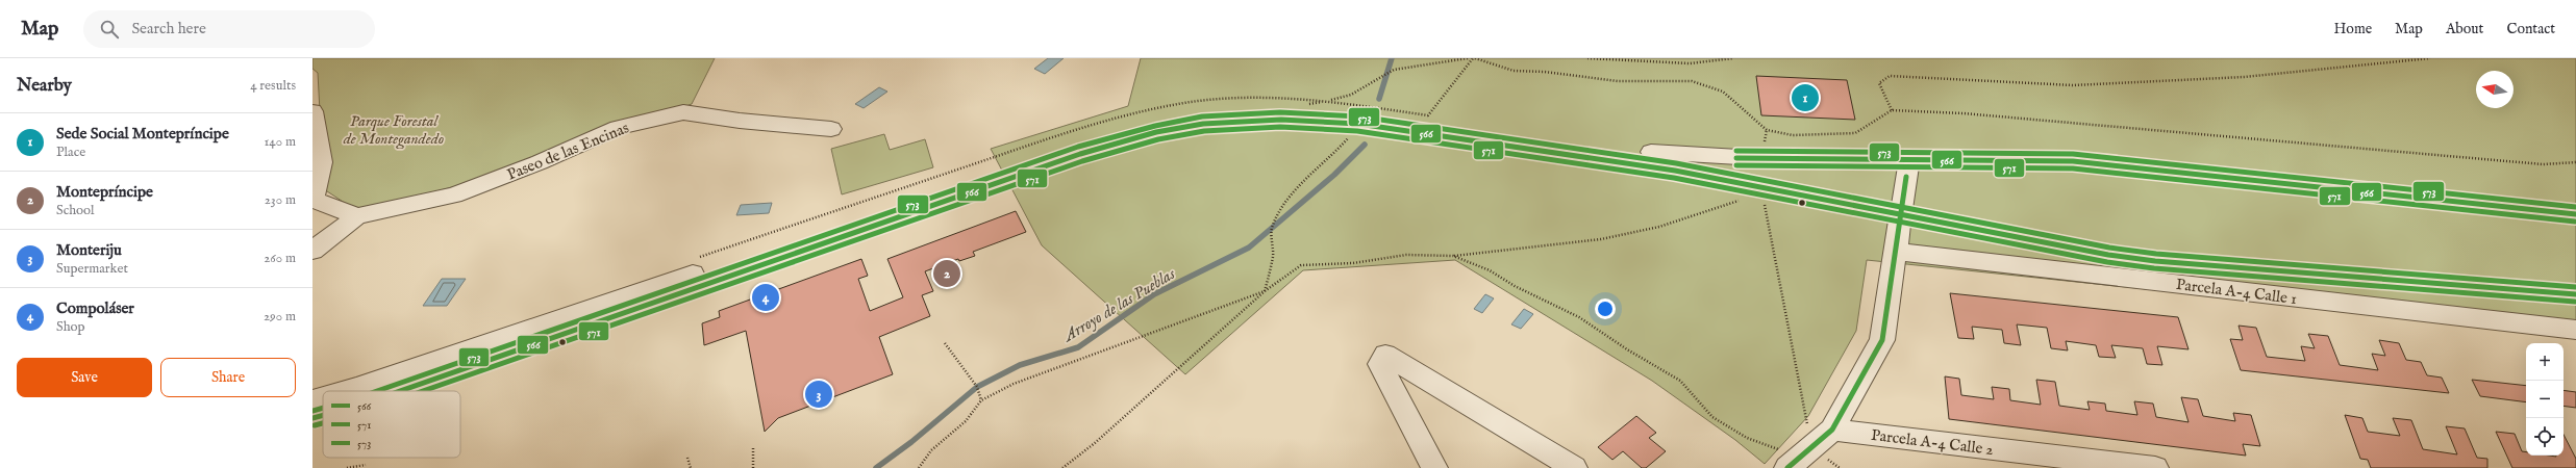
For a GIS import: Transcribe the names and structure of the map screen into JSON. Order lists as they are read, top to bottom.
{
  "streets": {
    "street": ["Paseo de las Encinas", "Parcela A-4 Calle 1", "Parcela A-4 Calle 2"]
  },
  "water": ["Arroyo de las Pueblas"],
  "parks": ["Parque Forestal de Montegandedo"],
  "lines": ["transit line 573", "transit line 566", "transit line 571"],
  "legend": ["566", "571", "573"],
  "north": "left",
  "page": {
    "header": "Map",
    "search": "Search here",
    "nav": [
      "Home",
      "Map",
      "About",
      "Contact"
    ],
    "heading": ["Nearby", "4 results"],
    "pins": [
      "1",
      "2",
      "4",
      "3"
    ],
    "list": [
      {
        "mark": "1",
        "name": "Sede Social Montepríncipe",
        "note": "Place",
        "value": "140 m"
      },
      {
        "mark": "2",
        "name": "Montepríncipe",
        "note": "School",
        "value": "230 m"
      },
      {
        "mark": "3",
        "name": "Monteriju",
        "note": "Supermarket",
        "value": "260 m"
      },
      {
        "mark": "4",
        "name": "Compoláser",
        "note": "Shop",
        "value": "290 m"
      }
    ],
    "map_buttons": ["+", "−"],
    "buttons": ["Save", "Share"]
  }
}
